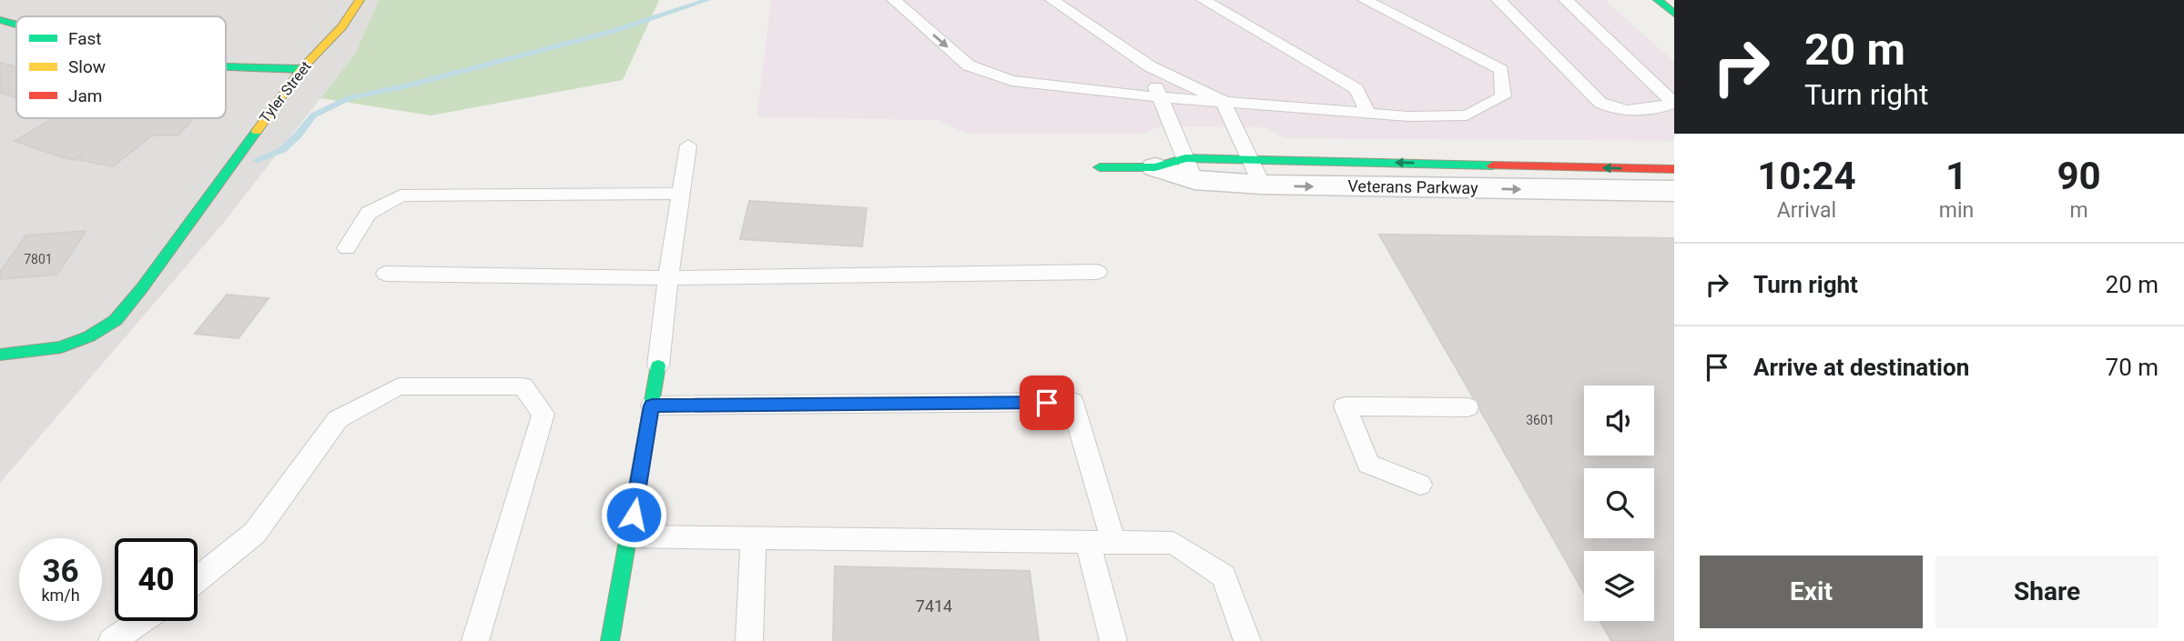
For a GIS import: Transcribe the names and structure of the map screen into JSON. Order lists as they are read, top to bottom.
{
  "streets": {
    "street": ["Tyler Street", "Veterans Parkway"]
  },
  "house_numbers": ["7801", "3601", "7414"],
  "legend": ["Fast", "Slow", "Jam"],
  "page": {
    "turn": ["20 m", "Turn right"],
    "eta": [
      "10:24",
      "Arrival",
      "1",
      "min",
      "90",
      "m"
    ],
    "list": [
      {
        "name": "Turn right",
        "value": "20 m"
      },
      {
        "name": "Arrive at destination",
        "value": "70 m"
      }
    ],
    "speed": "36 km/h",
    "limit": "40",
    "buttons": ["Exit", "Share"]
  }
}
